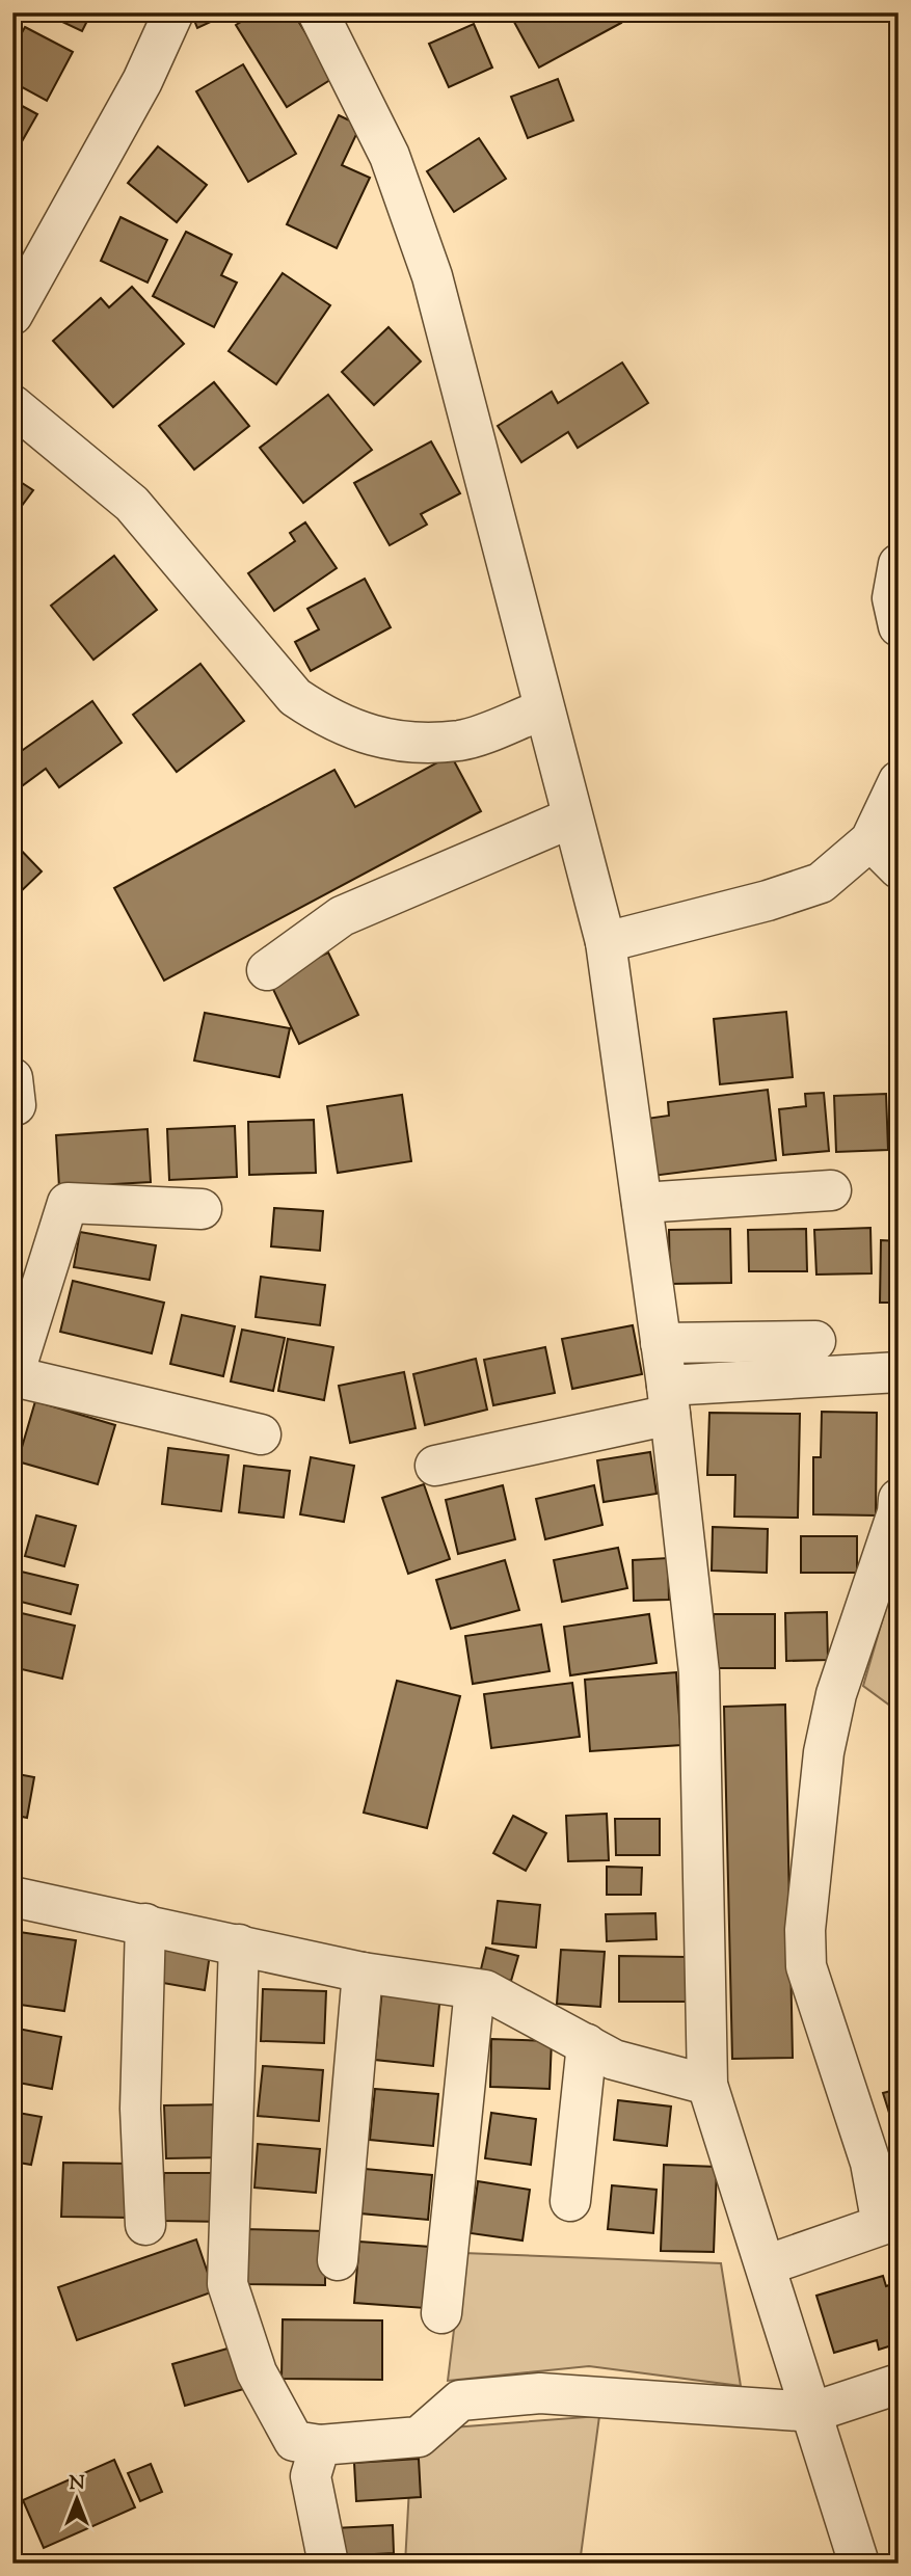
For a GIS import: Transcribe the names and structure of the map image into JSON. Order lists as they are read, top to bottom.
{
  "north": "top"
}
